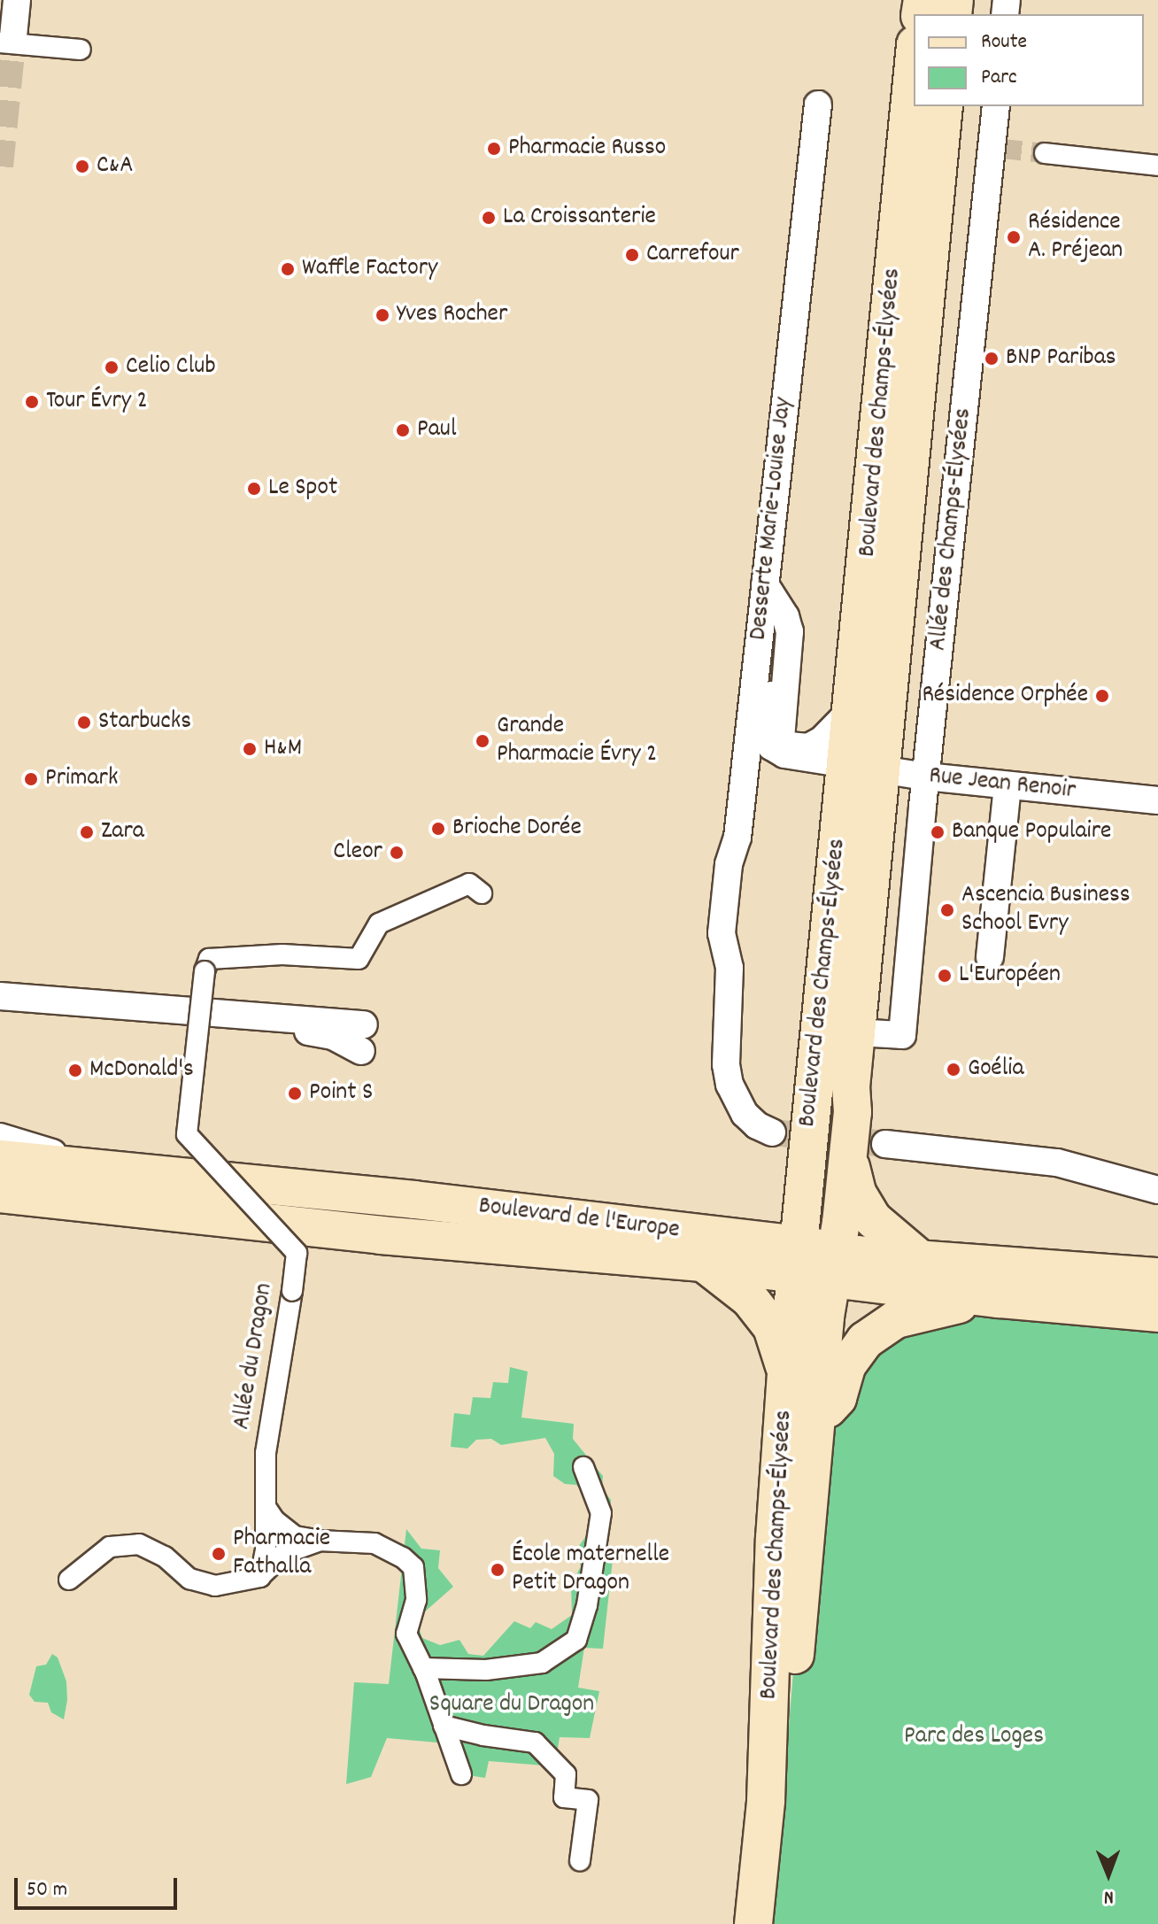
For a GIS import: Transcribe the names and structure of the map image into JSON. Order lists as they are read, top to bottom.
{
  "streets": {
    "main road": ["Boulevard des Champs-Élysées", "Boulevard de l'Europe"],
    "street": [
      "Desserte Marie-Louise Jay",
      "Allée des Champs-Élysées",
      "Rue Jean Renoir",
      "Allée du Dragon"
    ]
  },
  "crossings": [
    ["Boulevard des Champs-Élysées", "Allée des Champs-Élysées"],
    ["Boulevard des Champs-Élysées", "Rue Jean Renoir"],
    ["Boulevard des Champs-Élysées", "Boulevard de l'Europe"],
    ["Allée des Champs-Élysées", "Rue Jean Renoir"]
  ],
  "parks": ["Square du Dragon", "Parc des Loges"],
  "places": [
    "Pharmacie Russo",
    "C&A",
    "La Croissanterie",
    "Résidence A. Préjean",
    "Carrefour",
    "Waffle Factory",
    "Yves Rocher",
    "BNP Paribas",
    "Celio Club",
    "Tour Évry 2",
    "Paul",
    "Le Spot",
    "Résidence Orphée",
    "Starbucks",
    "Grande Pharmacie Évry 2",
    "H&M",
    "Primark",
    "Brioche Dorée",
    "Zara",
    "Banque Populaire",
    "Cleor",
    "Ascencia Business School Evry",
    "L'Européen",
    "Goélia",
    "McDonald's",
    "Point S",
    "Pharmacie Fathalla",
    "École maternelle Petit Dragon"
  ],
  "legend": ["Route", "Parc"],
  "scale_bar": "50 m",
  "north": "bottom"
}
